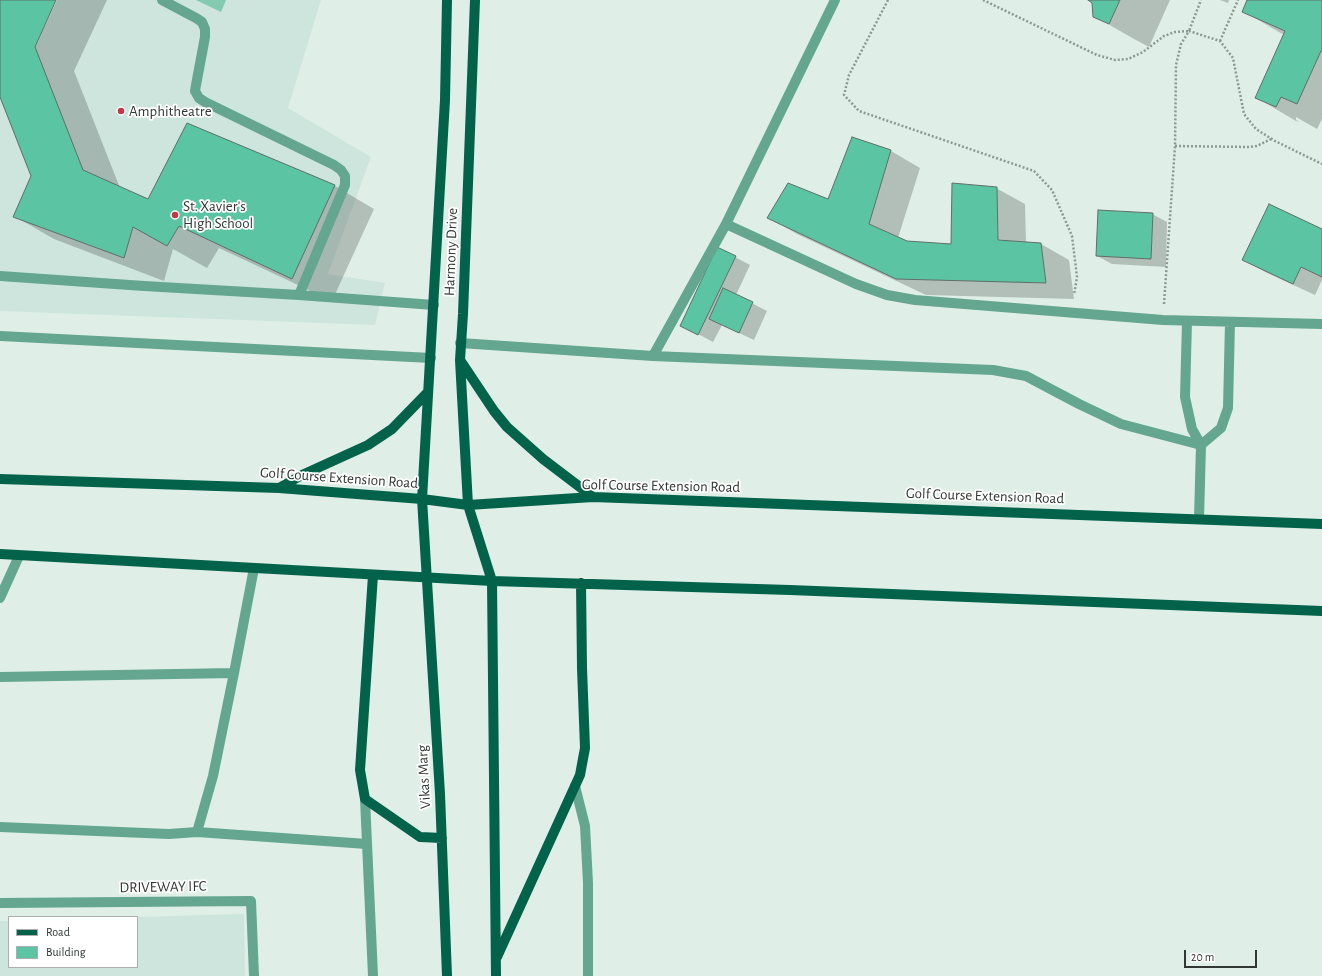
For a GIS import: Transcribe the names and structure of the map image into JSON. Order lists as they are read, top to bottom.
{
  "streets": {
    "main road": ["Harmony Drive", "Golf Course Extension Road", "Vikas Marg"],
    "street": ["DRIVEWAY IFC"]
  },
  "crossings": [
    ["Harmony Drive", "Golf Course Extension Road"],
    ["Harmony Drive", "Vikas Marg"],
    ["Golf Course Extension Road", "Vikas Marg"]
  ],
  "places": ["Amphitheatre", "St. Xavier's High School"],
  "legend": ["Road", "Building"],
  "scale_bar": "20 m"
}
